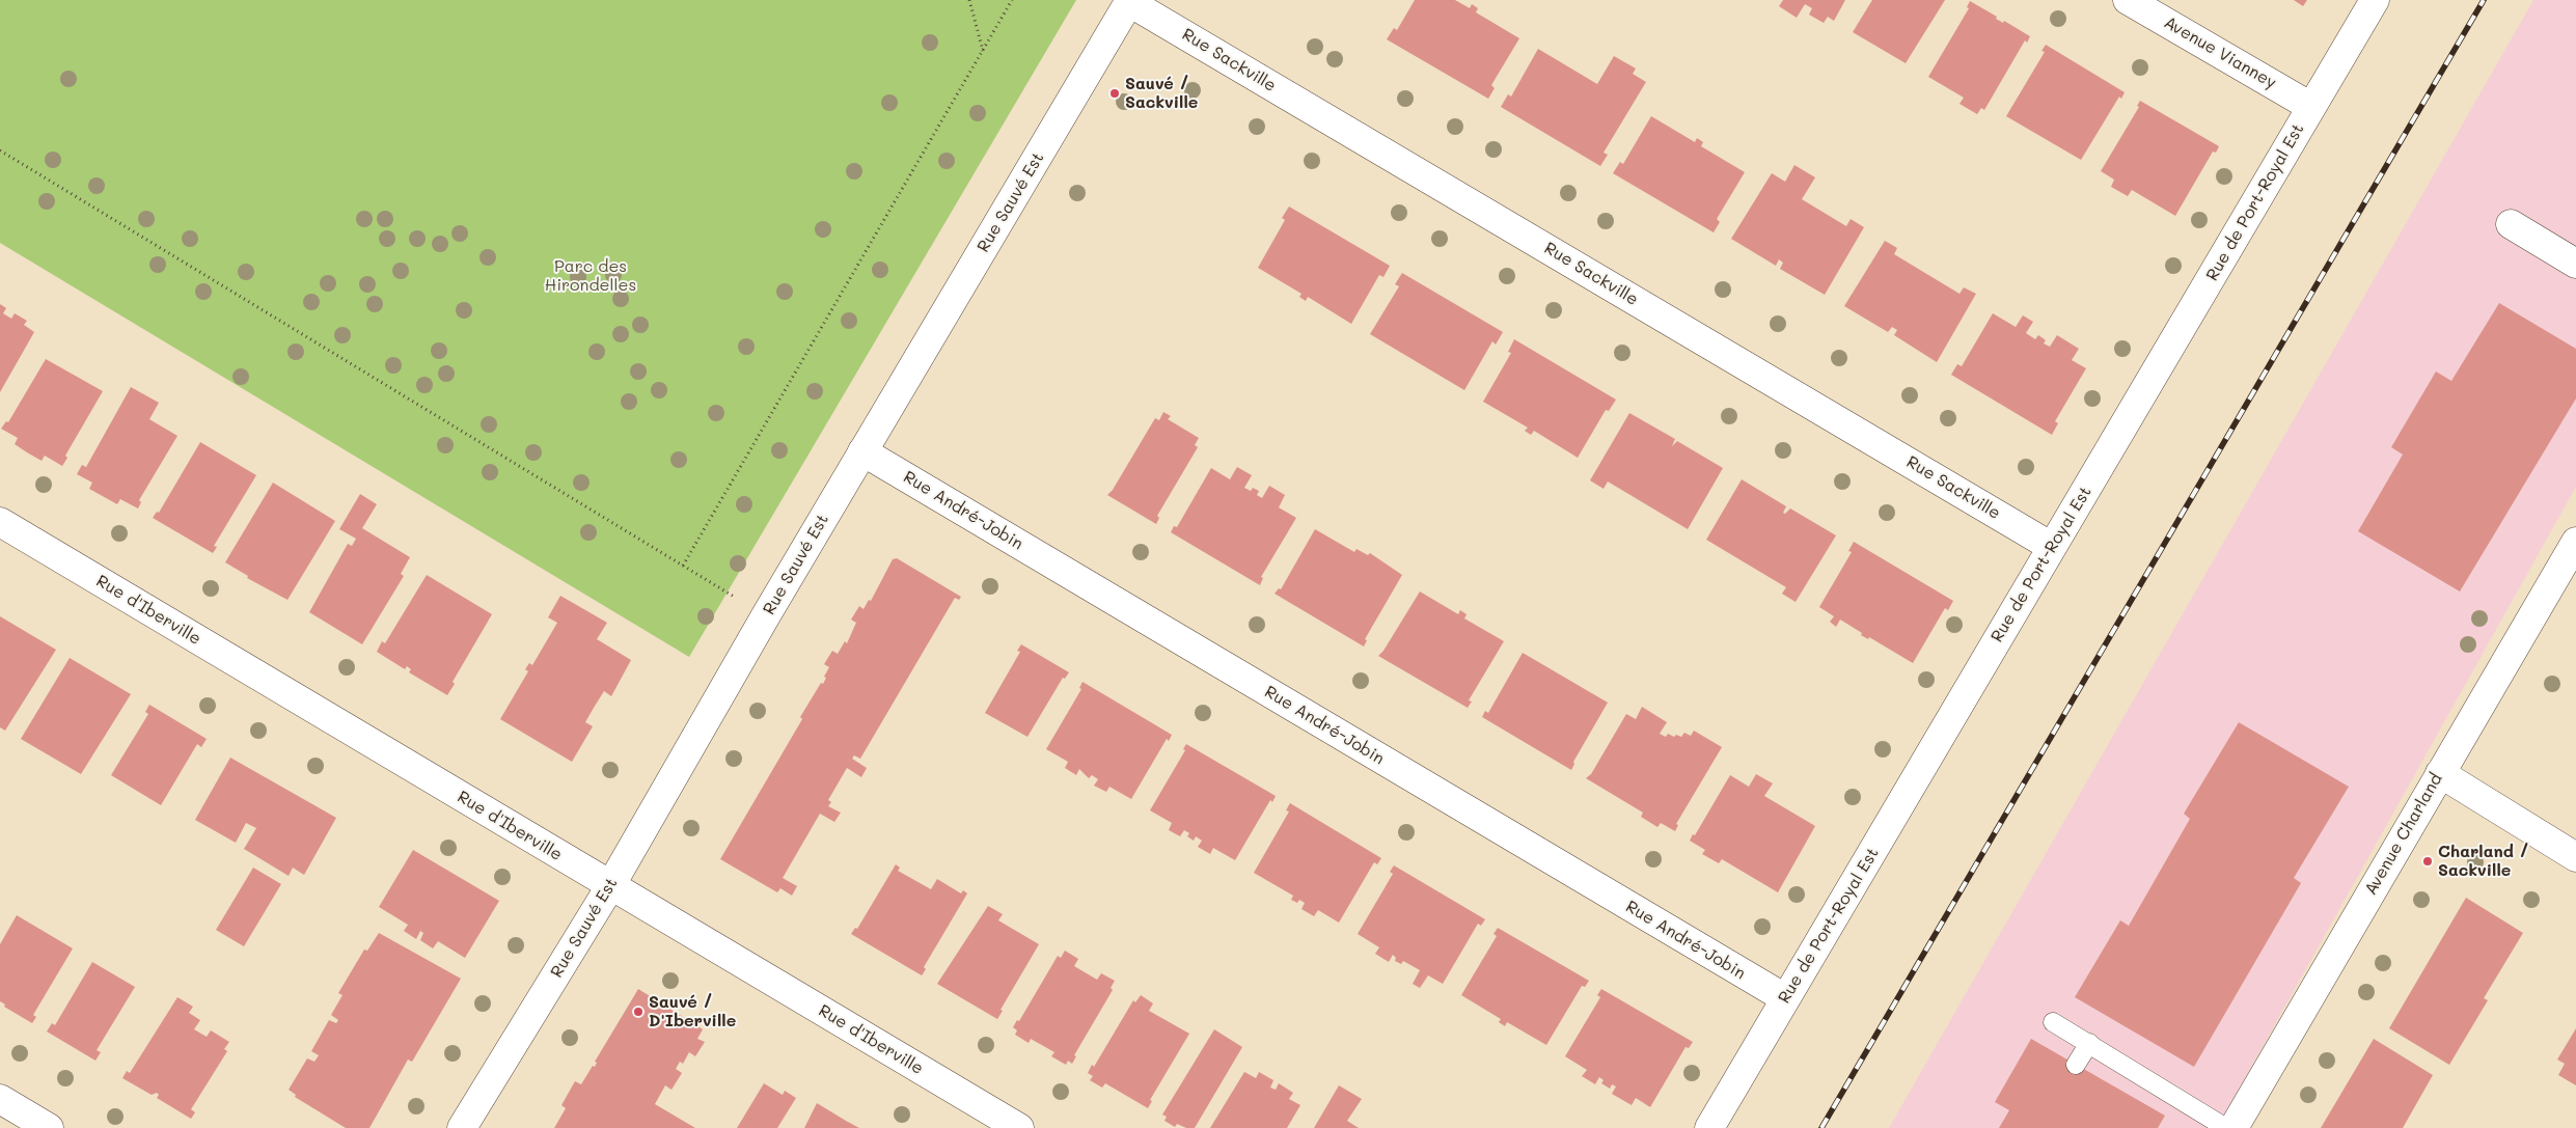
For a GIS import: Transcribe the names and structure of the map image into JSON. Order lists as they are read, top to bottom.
{
  "streets": {
    "street": [
      "Avenue Vianney",
      "Rue Sackville",
      "Rue Sauvé Est",
      "Rue de Port-Royal Est",
      "Rue André-Jobin",
      "Rue d'Iberville",
      "Avenue Charland"
    ]
  },
  "crossings": [
    ["Avenue Vianney", "Rue de Port-Royal Est"],
    ["Rue Sackville", "Rue Sauvé Est"],
    ["Rue Sackville", "Rue de Port-Royal Est"],
    ["Rue Sauvé Est", "Rue André-Jobin"],
    ["Rue Sauvé Est", "Rue d'Iberville"],
    ["Rue de Port-Royal Est", "Rue André-Jobin"]
  ],
  "parks": ["Parc des Hirondelles"],
  "places": ["Sauvé / Sackville", "Charland / Sackville", "Sauvé / D'Iberville"]
}
